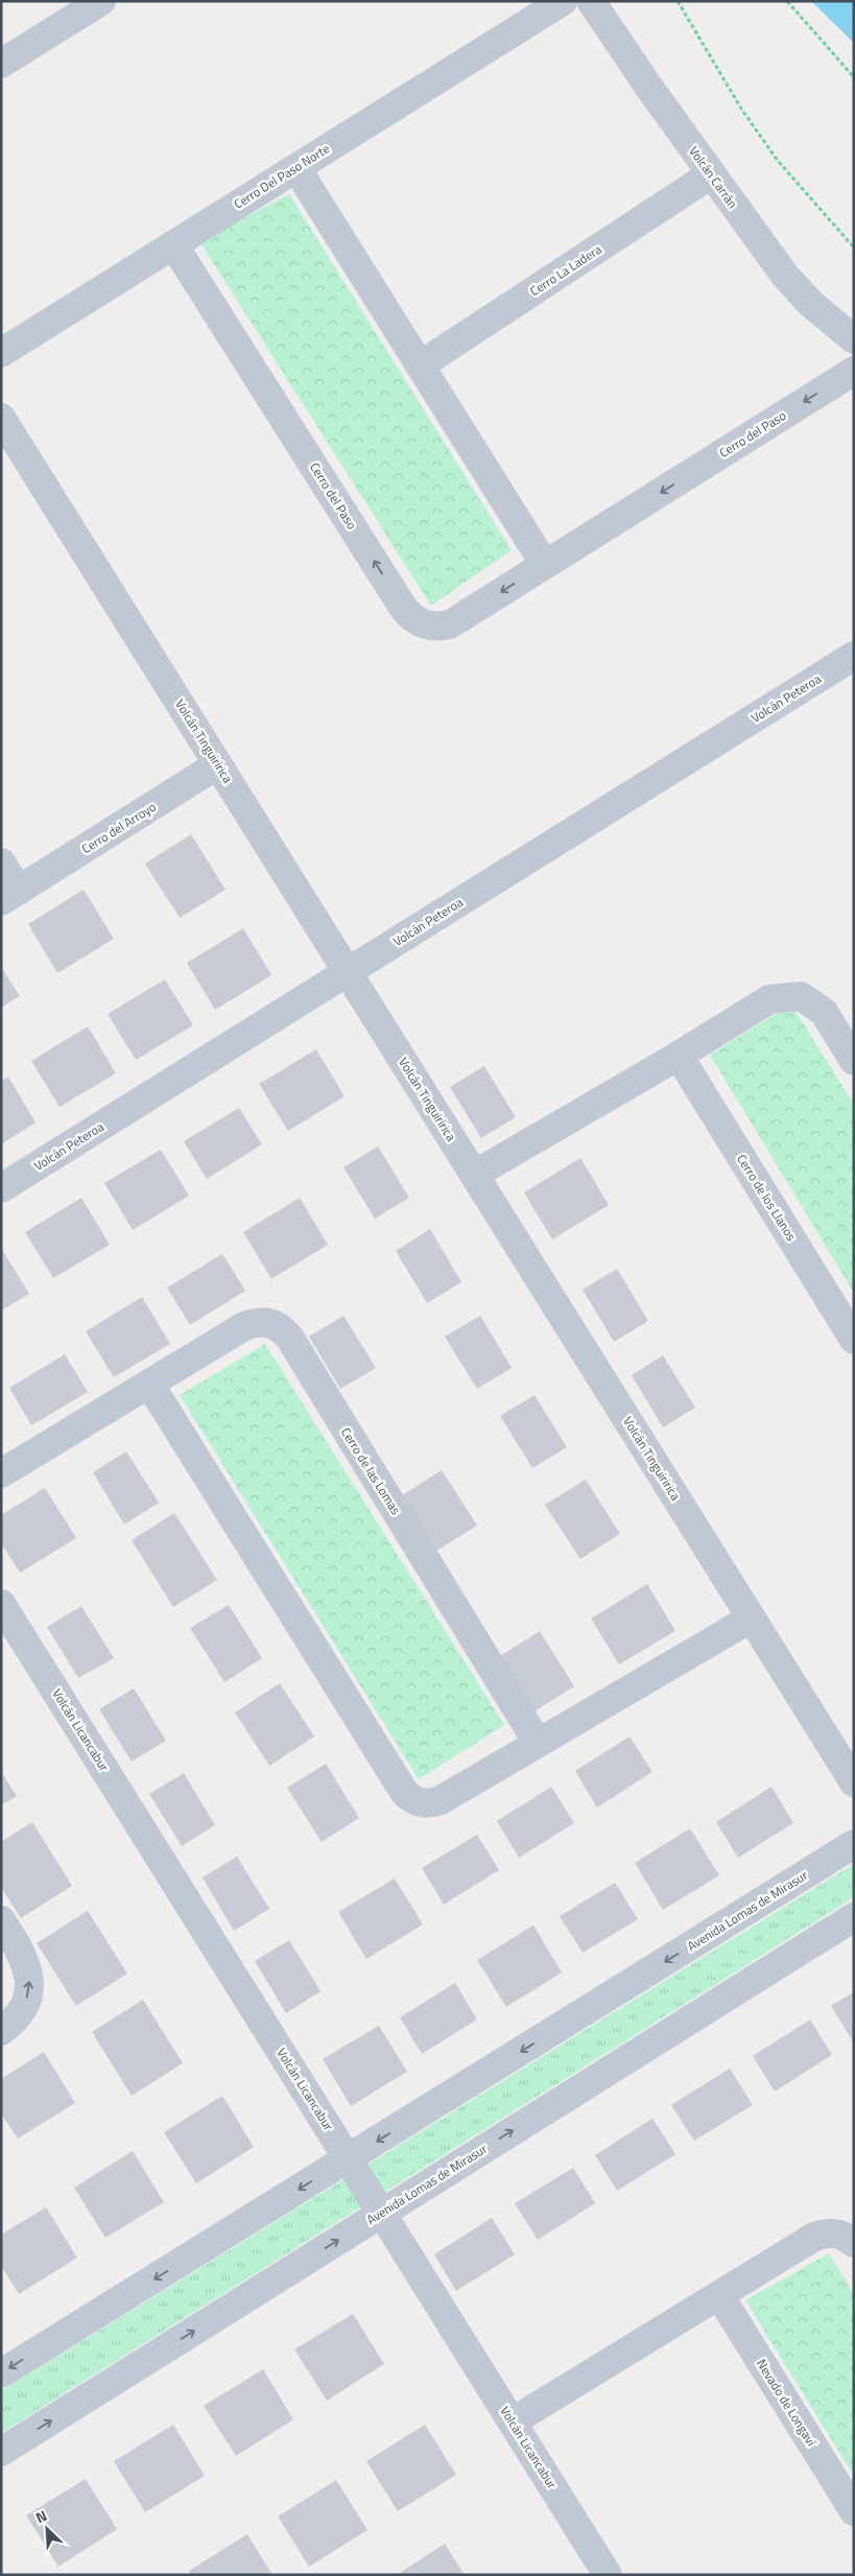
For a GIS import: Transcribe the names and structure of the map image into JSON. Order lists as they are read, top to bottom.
{
  "streets": {
    "street": [
      "Cerro Del Paso Norte",
      "Volcán Carrán",
      "Cerro La Ladera",
      "Cerro del Paso",
      "Volcán Peteroa",
      "Volcán Tinguiririca",
      "Cerro del Arroyo",
      "Cerro de los Llanos",
      "Cerro de las Lomas",
      "Volcán Licancabur",
      "Avenida Lomas de Mirasur",
      "Nevado de Longaví"
    ]
  },
  "crossings": [
    ["Cerro Del Paso Norte", "Cerro del Paso"],
    ["Volcán Carrán", "Cerro La Ladera"],
    ["Volcán Peteroa", "Volcán Tinguiririca"],
    ["Volcán Tinguiririca", "Cerro del Arroyo"],
    ["Volcán Licancabur", "Avenida Lomas de Mirasur"]
  ],
  "north": "top left"
}
